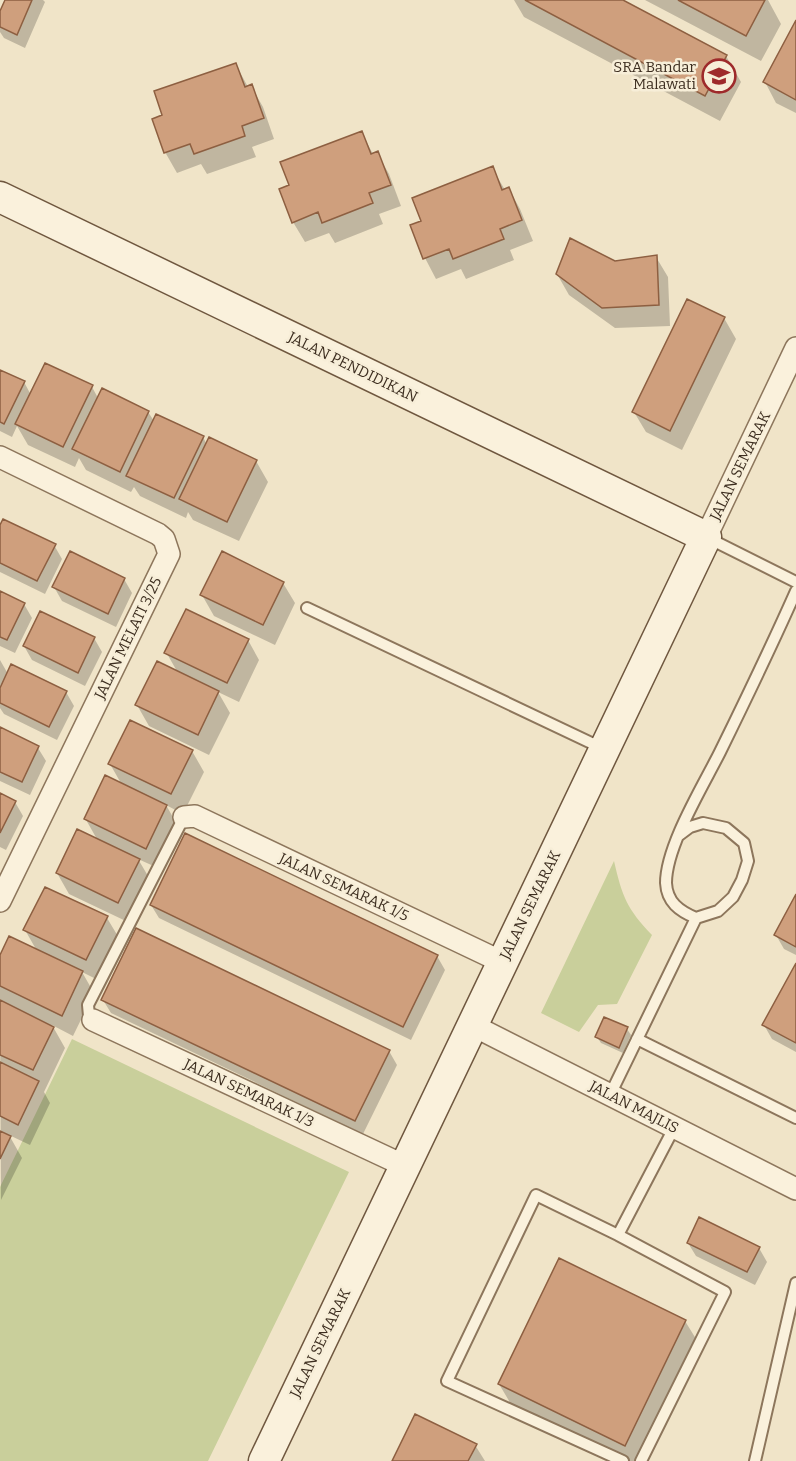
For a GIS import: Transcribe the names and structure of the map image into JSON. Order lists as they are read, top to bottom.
{
  "streets": {
    "street": [
      "JALAN PENDIDIKAN",
      "JALAN SEMARAK",
      "JALAN MELATI 3/25",
      "JALAN SEMARAK 1/5",
      "JALAN SEMARAK 1/3",
      "JALAN MAJLIS"
    ]
  },
  "crossings": [
    ["JALAN PENDIDIKAN", "JALAN SEMARAK"],
    ["JALAN SEMARAK", "JALAN SEMARAK 1/5"],
    ["JALAN SEMARAK", "JALAN SEMARAK 1/3"],
    ["JALAN SEMARAK", "JALAN MAJLIS"]
  ],
  "places": {
    "school or university": ["SRA Bandar Malawati"]
  }
}
